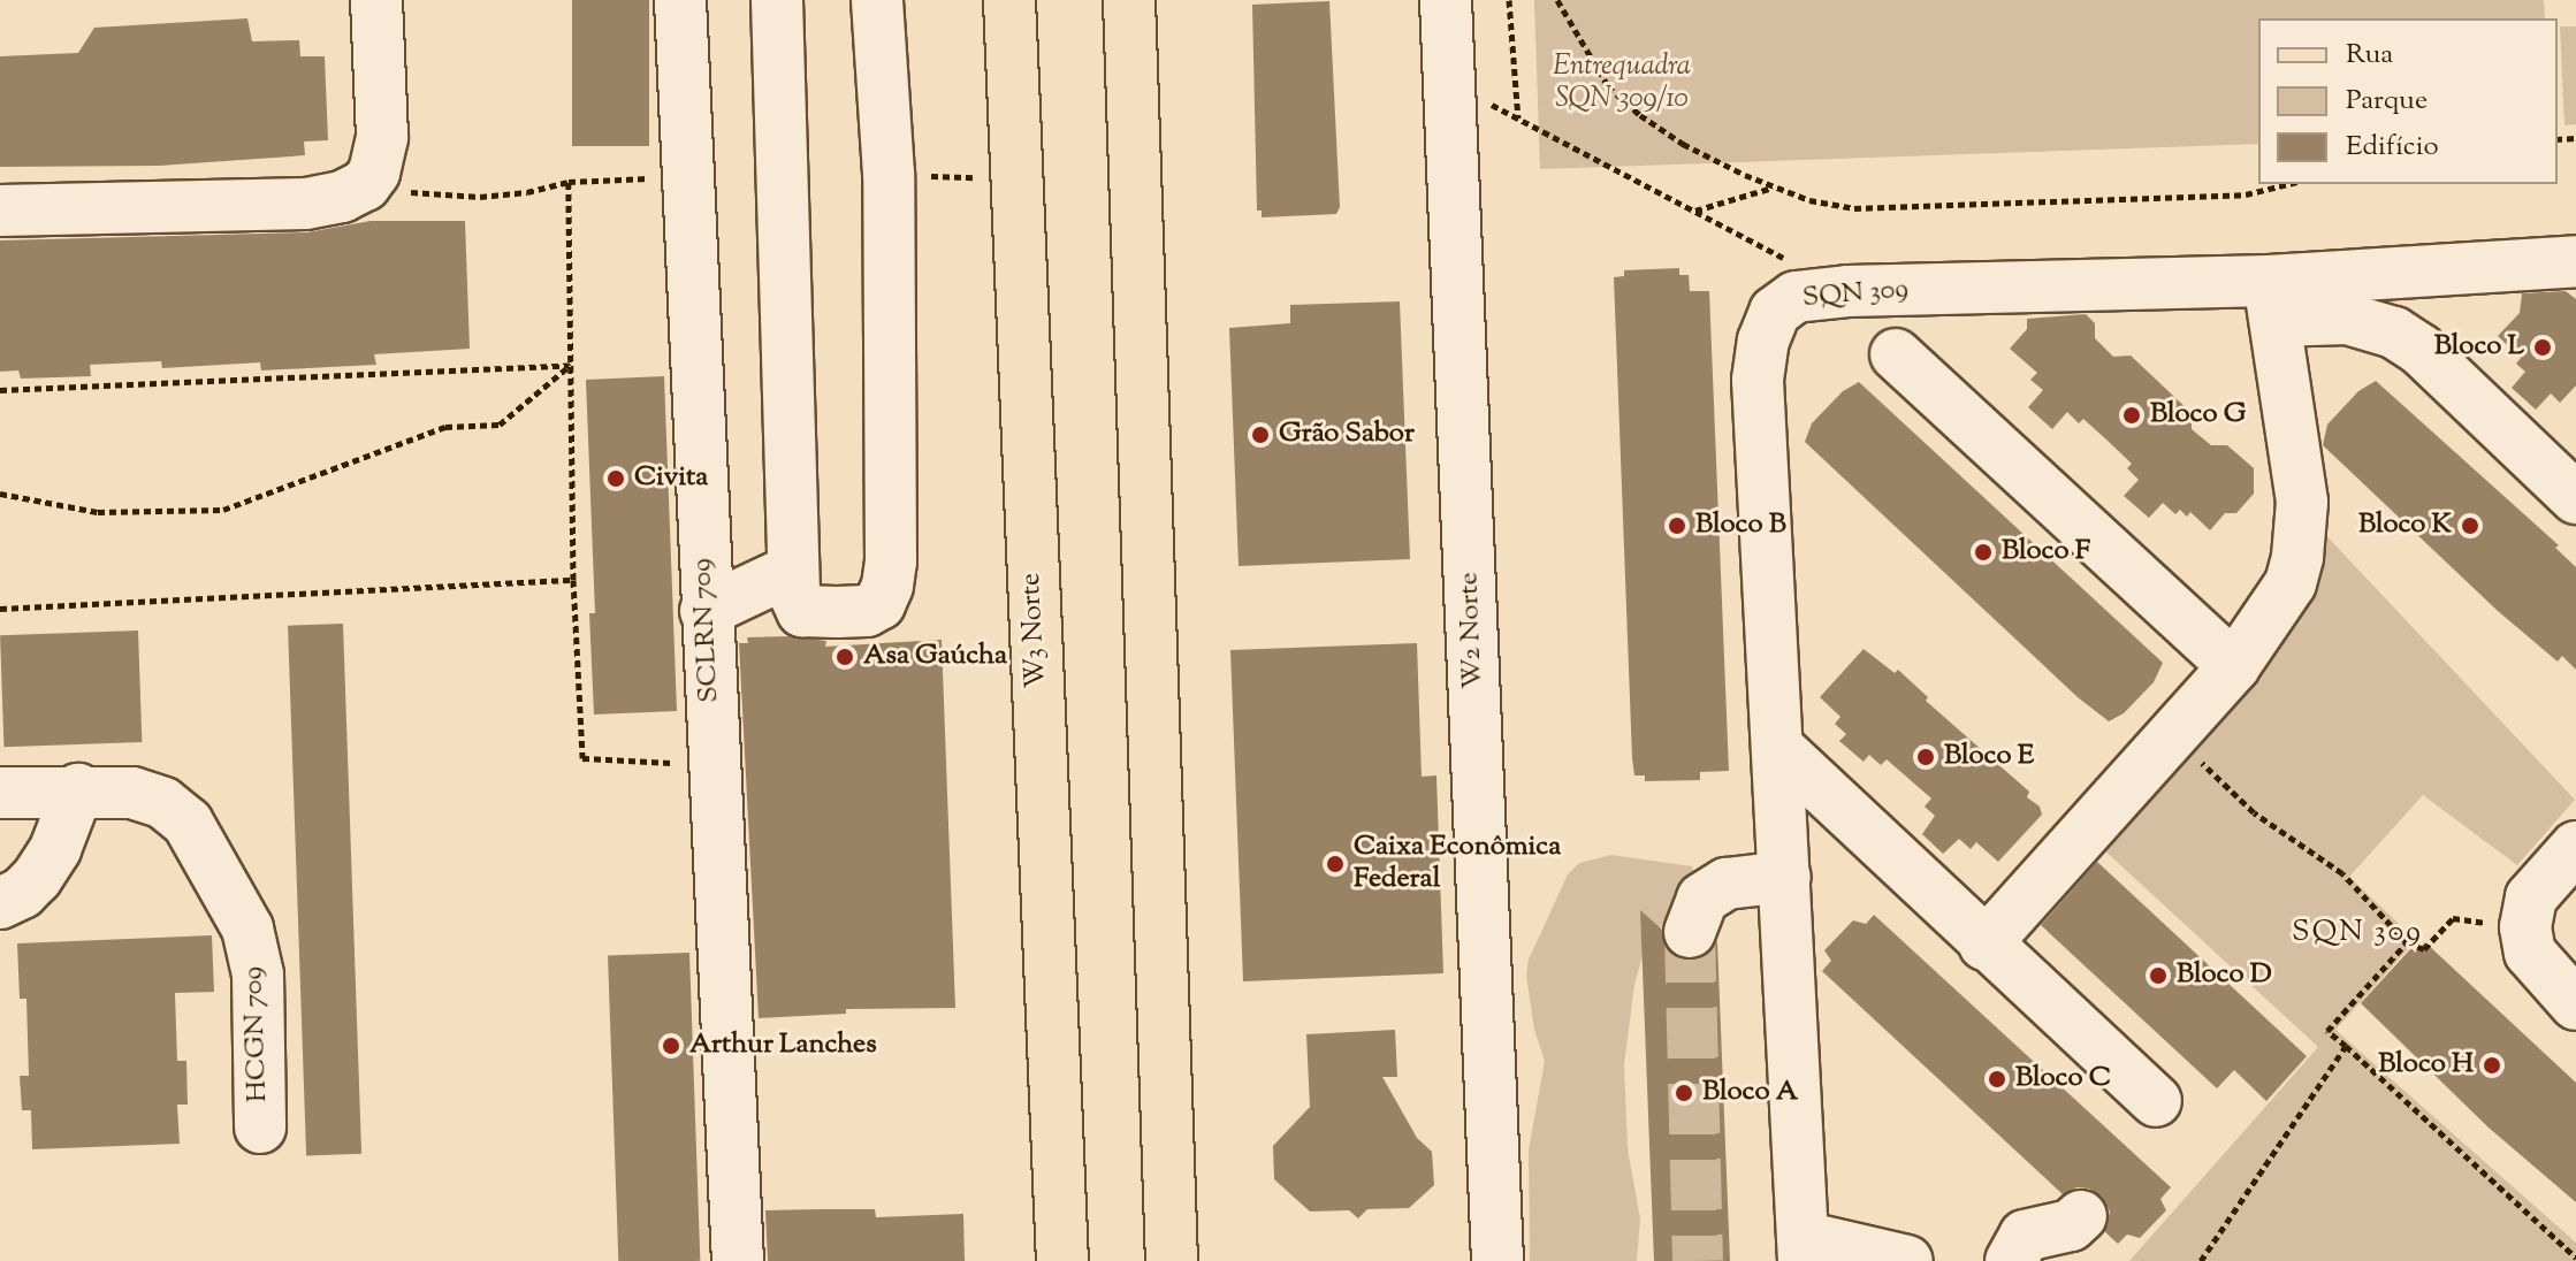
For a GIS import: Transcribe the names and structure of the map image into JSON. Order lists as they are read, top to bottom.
{
  "streets": {
    "main road": ["W3 Norte"],
    "street": [
      "SQN 309",
      "SCLRN 709",
      "W2 Norte",
      "HCGN 709"
    ]
  },
  "districts": ["SQN 309"],
  "parks": ["Entrequadra SQN 309/10"],
  "places": [
    "Bloco L",
    "Bloco G",
    "Grão Sabor",
    "Civita",
    "Bloco B",
    "Bloco K",
    "Bloco F",
    "Asa Gaúcha",
    "Bloco E",
    "Caixa Econômica Federal",
    "Bloco D",
    "Arthur Lanches",
    "Bloco H",
    "Bloco C",
    "Bloco A"
  ],
  "legend": ["Rua", "Parque", "Edifício"]
}
